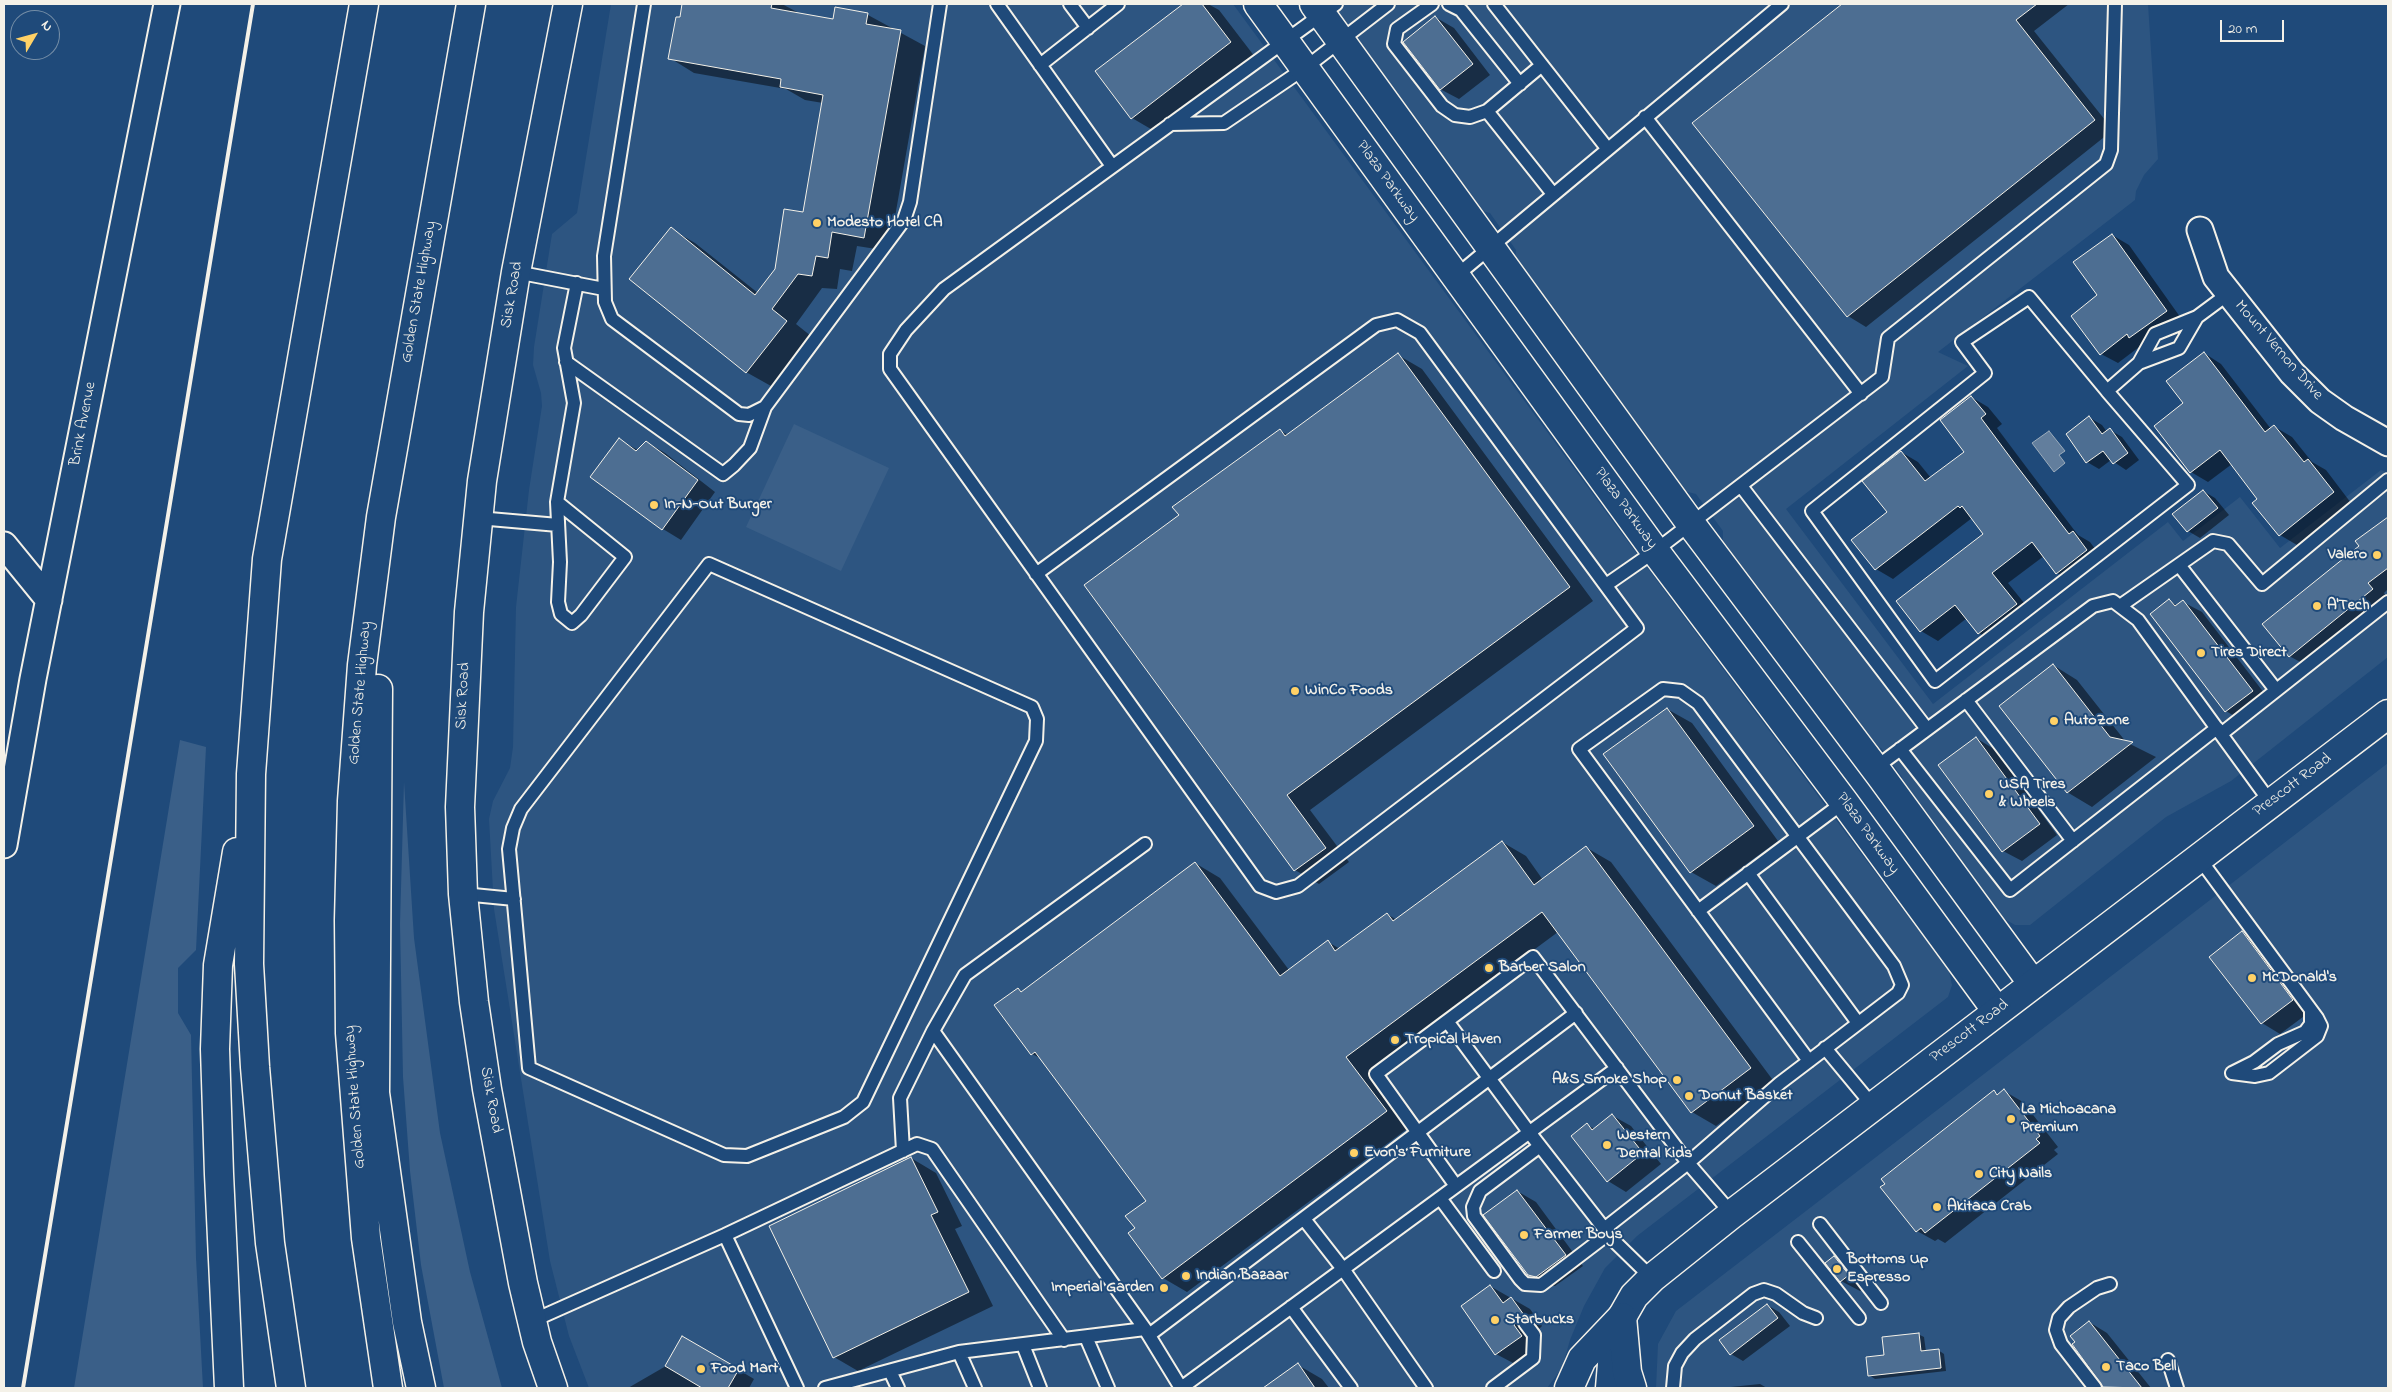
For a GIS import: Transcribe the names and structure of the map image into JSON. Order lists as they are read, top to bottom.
{
  "streets": {
    "main road": [
      "Plaza Parkway",
      "Golden State Highway",
      "Sisk Road",
      "Prescott Road"
    ],
    "street": ["Mount Vernon Drive", "Brink Avenue"]
  },
  "crossings": [
    ["Plaza Parkway", "Prescott Road"]
  ],
  "places": [
    "Modesto Hotel CA",
    "In-N-Out Burger",
    "Valero",
    "A'Tech",
    "Tires Direct",
    "WinCo Foods",
    "AutoZone",
    "USA Tires & Wheels",
    "Barber Salon",
    "McDonald's",
    "Tropical Haven",
    "A&S Smoke Shop",
    "Donut Basket",
    "La Michoacana Premium",
    "Western Dental Kids",
    "Evon's Furniture",
    "City Nails",
    "Akitaca Crab",
    "Farmer Boys",
    "Bottoms Up Espresso",
    "Indian Bazaar",
    "Imperial Garden",
    "Starbucks",
    "Taco Bell",
    "Food Mart"
  ],
  "scale_bar": "20 m",
  "north": "top right"
}
